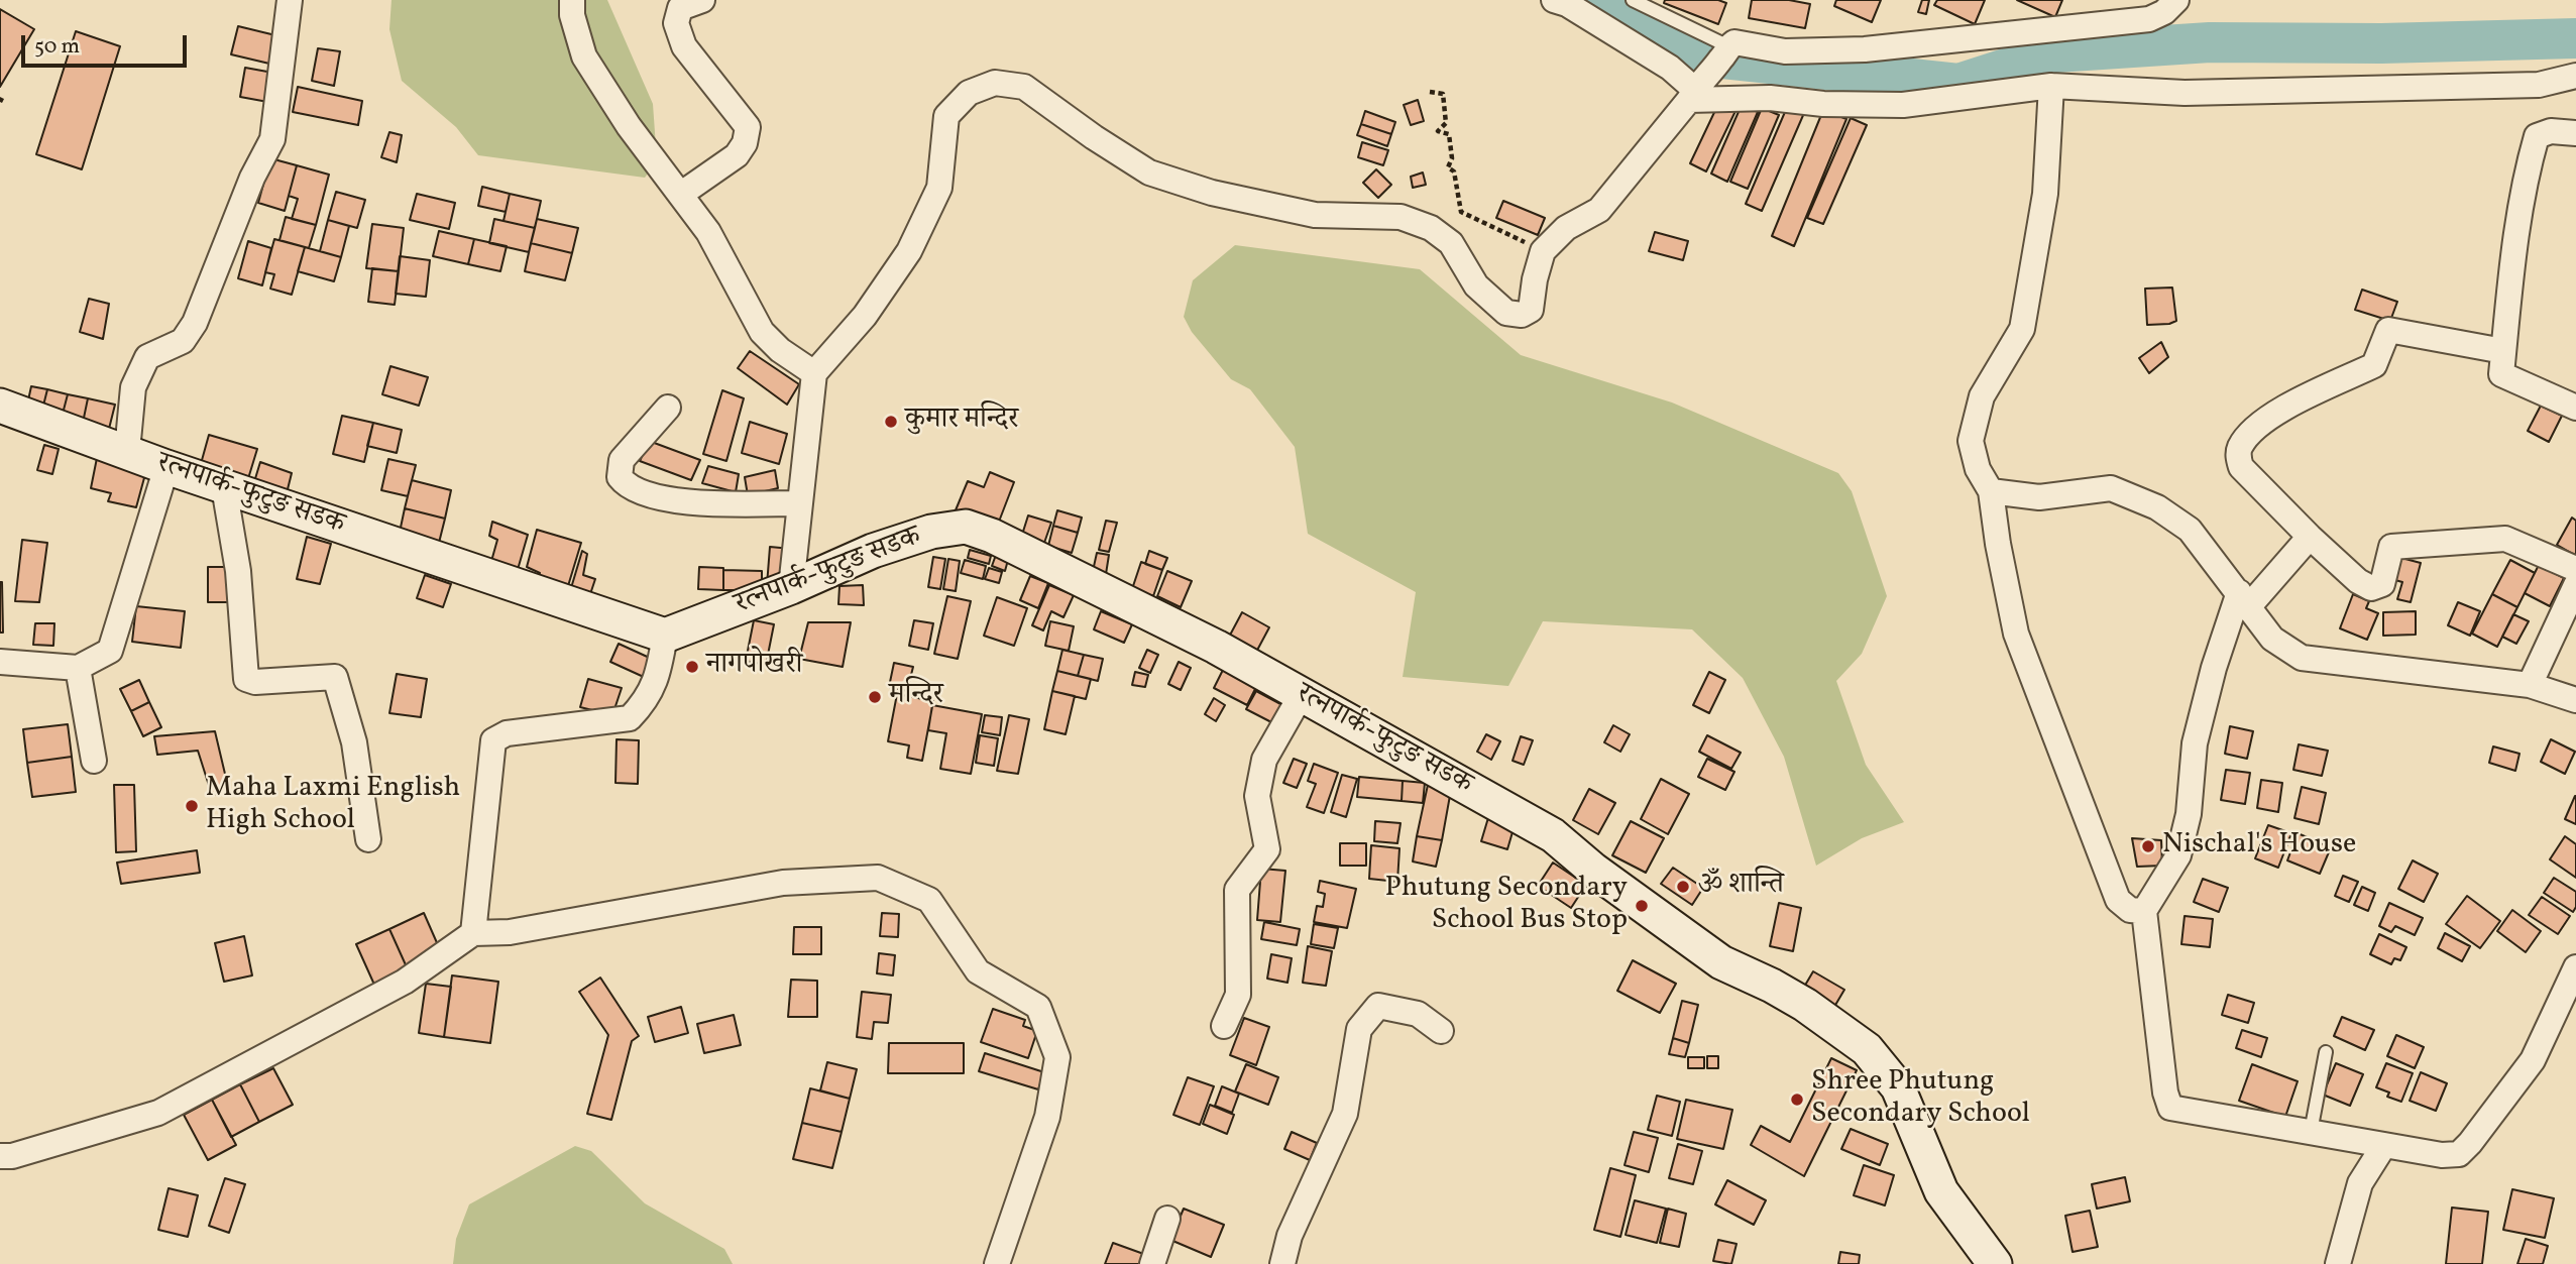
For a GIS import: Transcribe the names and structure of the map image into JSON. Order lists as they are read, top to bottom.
{
  "streets": {
    "street": ["रत्नपार्क-फुटुङ सडक"]
  },
  "places": [
    "कुमार मन्दिर",
    "नागपोखरी",
    "मन्दिर",
    "Maha Laxmi English High School",
    "Nischal's House",
    "ॐ शान्ति",
    "Phutung Secondary School Bus Stop",
    "Shree Phutung Secondary School"
  ],
  "scale_bar": "50 m"
}
